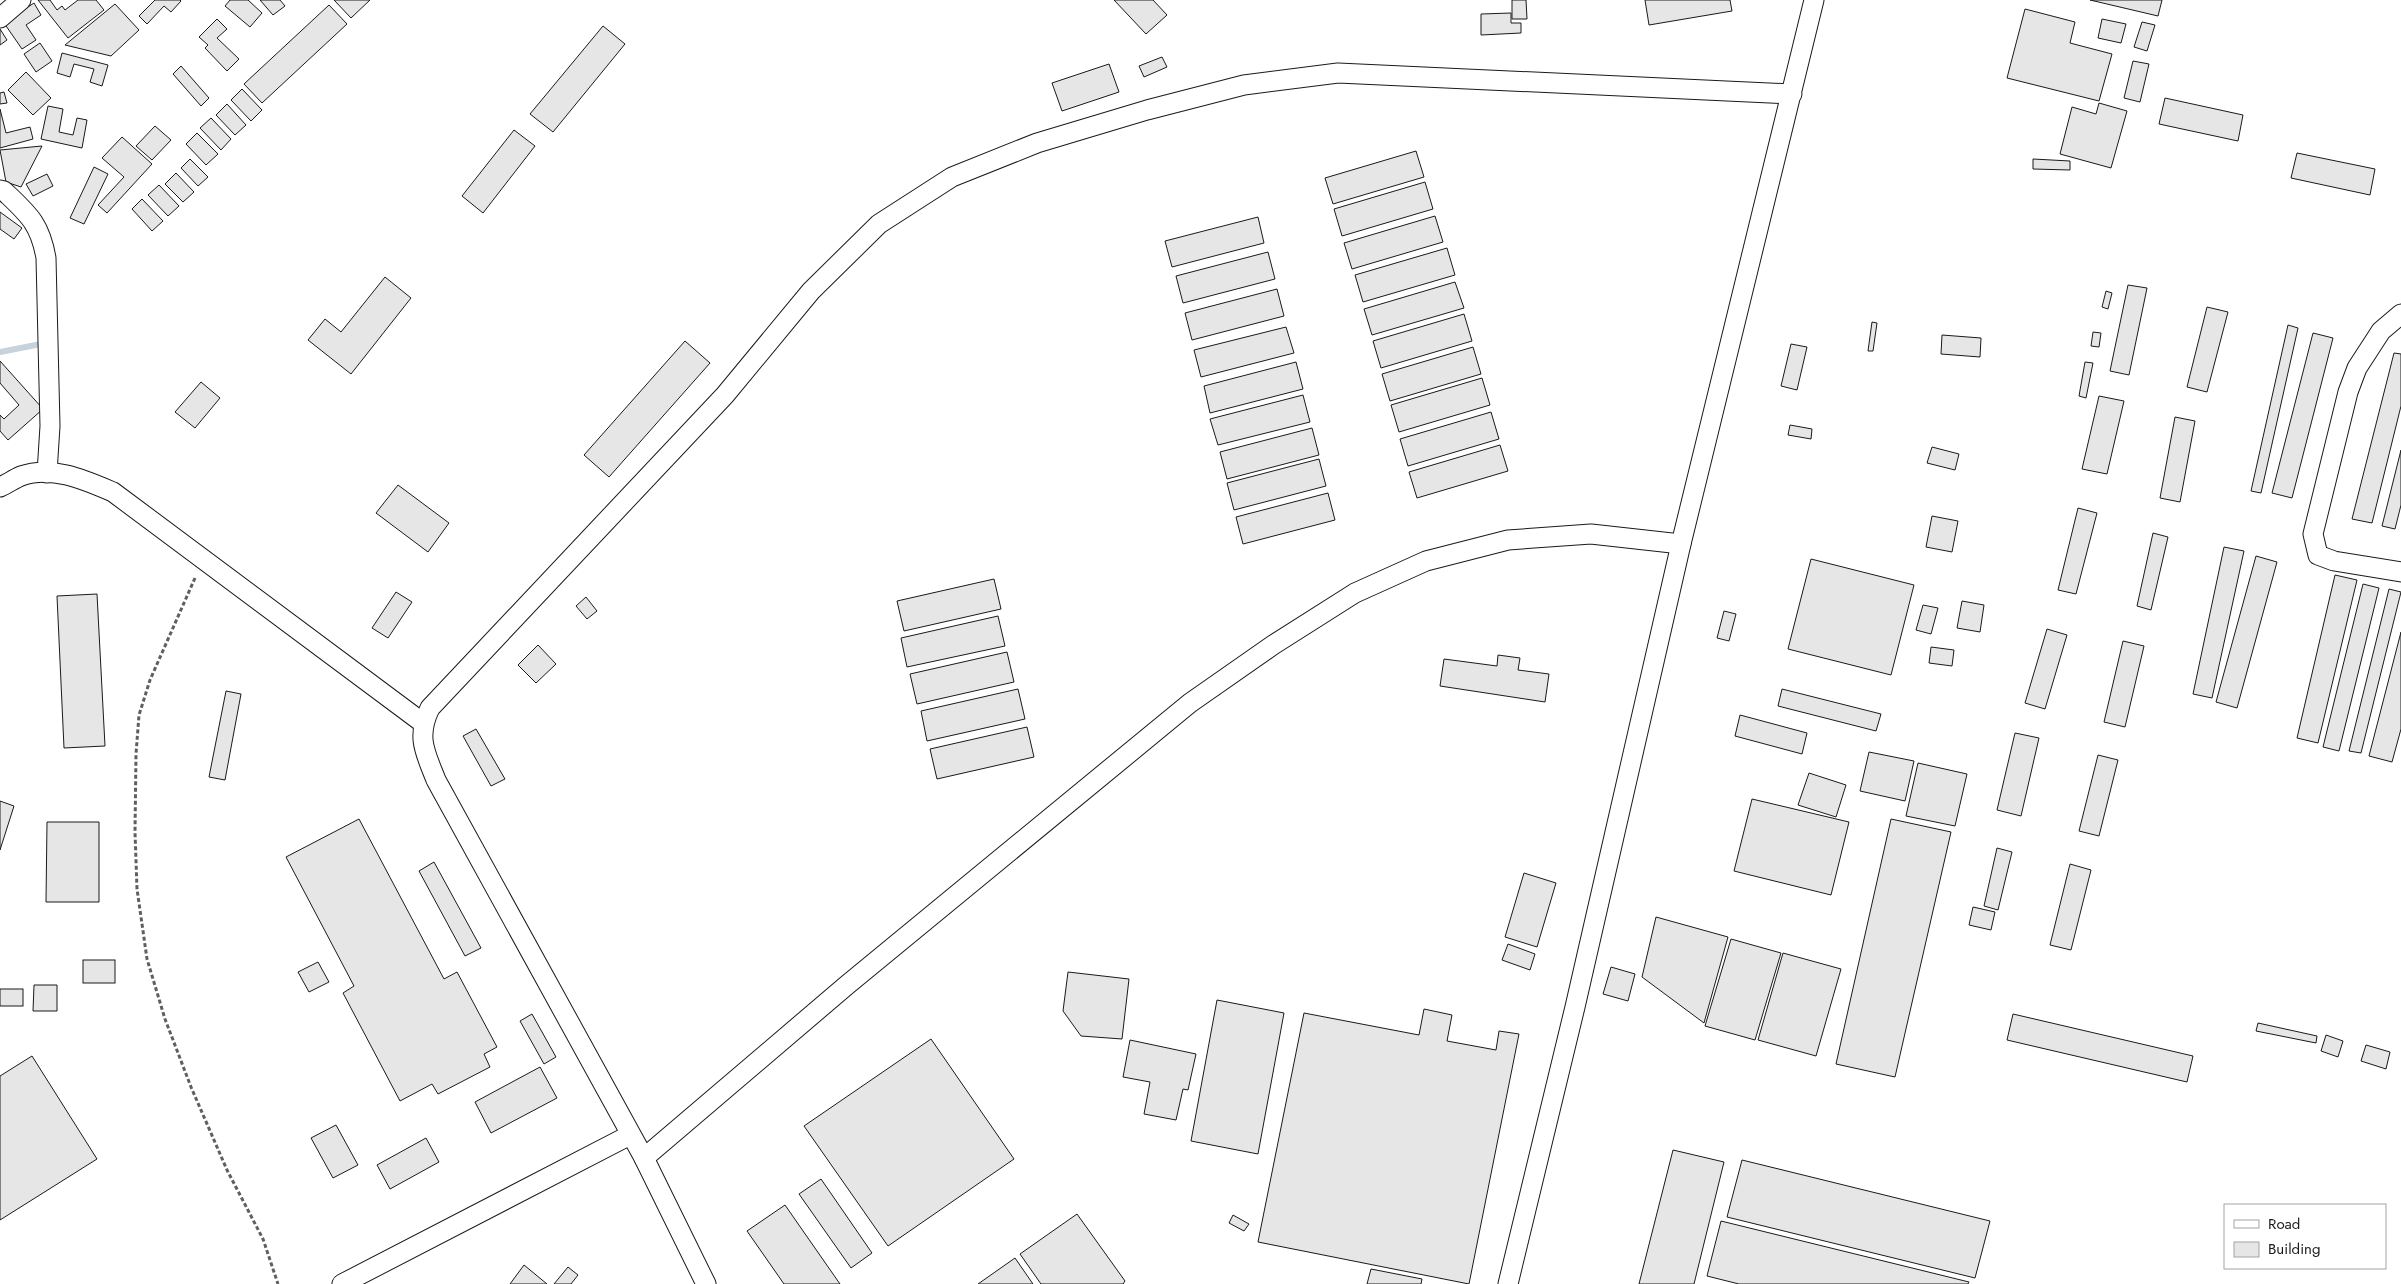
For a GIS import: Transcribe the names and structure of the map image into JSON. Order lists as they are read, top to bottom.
{
  "legend": ["Road", "Building"]
}
